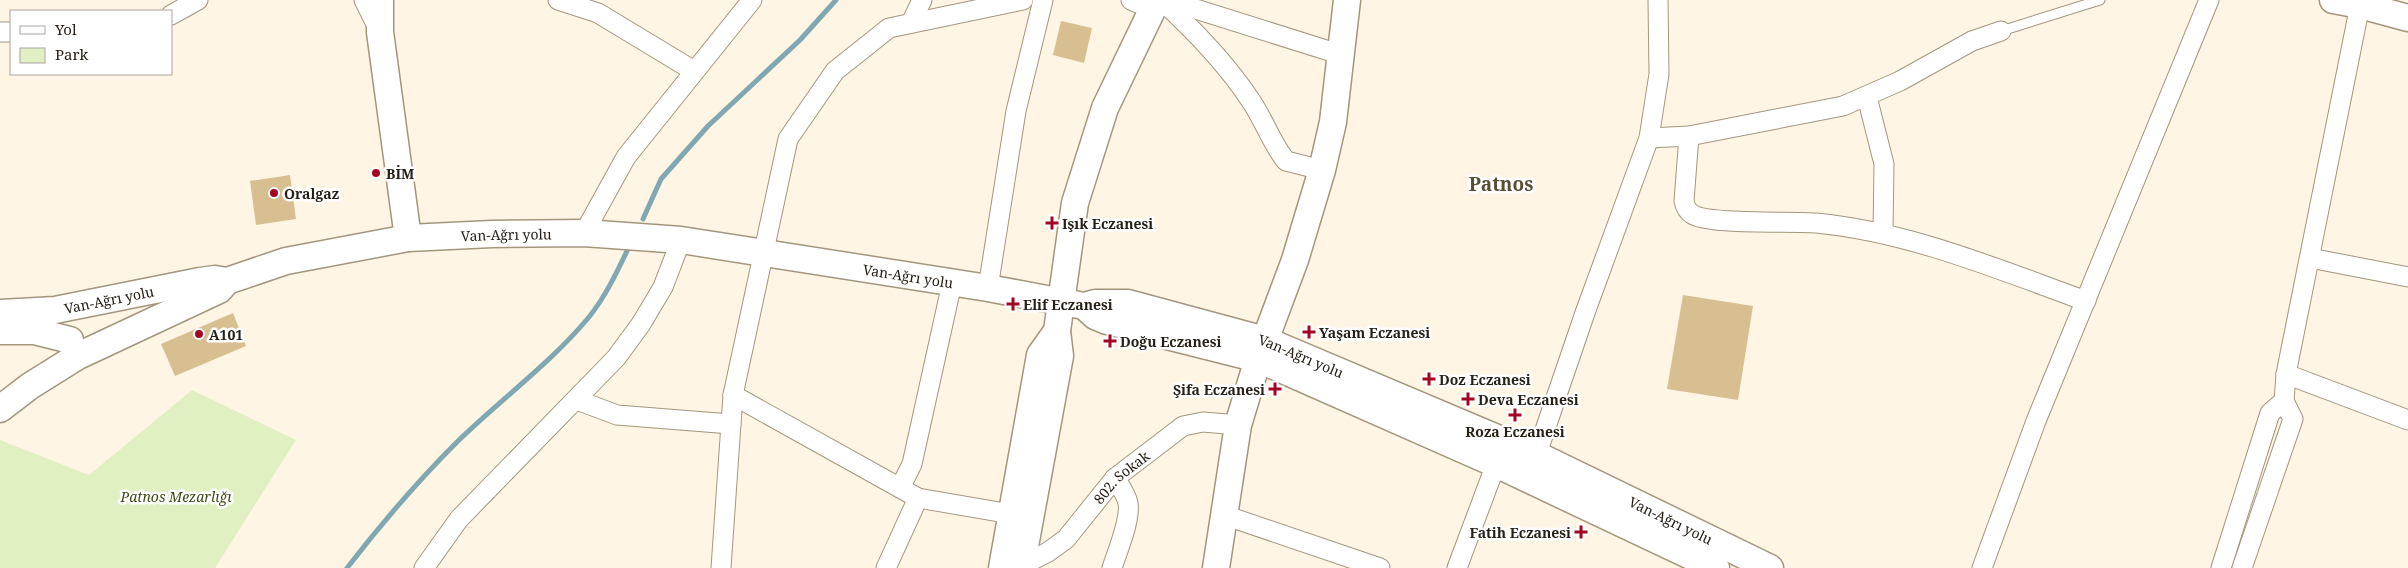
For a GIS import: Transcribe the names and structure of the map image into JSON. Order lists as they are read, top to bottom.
{
  "streets": {
    "main road": ["Van-Ağrı yolu"],
    "street": ["802. Sokak"]
  },
  "districts": ["Patnos"],
  "parks": ["Patnos Mezarlığı"],
  "places": {
    "other": ["BİM", "Oralgaz", "A101"],
    "health": [
      "Işık Eczanesi",
      "Elif Eczanesi",
      "Yaşam Eczanesi",
      "Doğu Eczanesi",
      "Doz Eczanesi",
      "Şifa Eczanesi",
      "Deva Eczanesi",
      "Roza Eczanesi",
      "Fatih Eczanesi"
    ]
  },
  "legend": ["Yol", "Park"]
}
